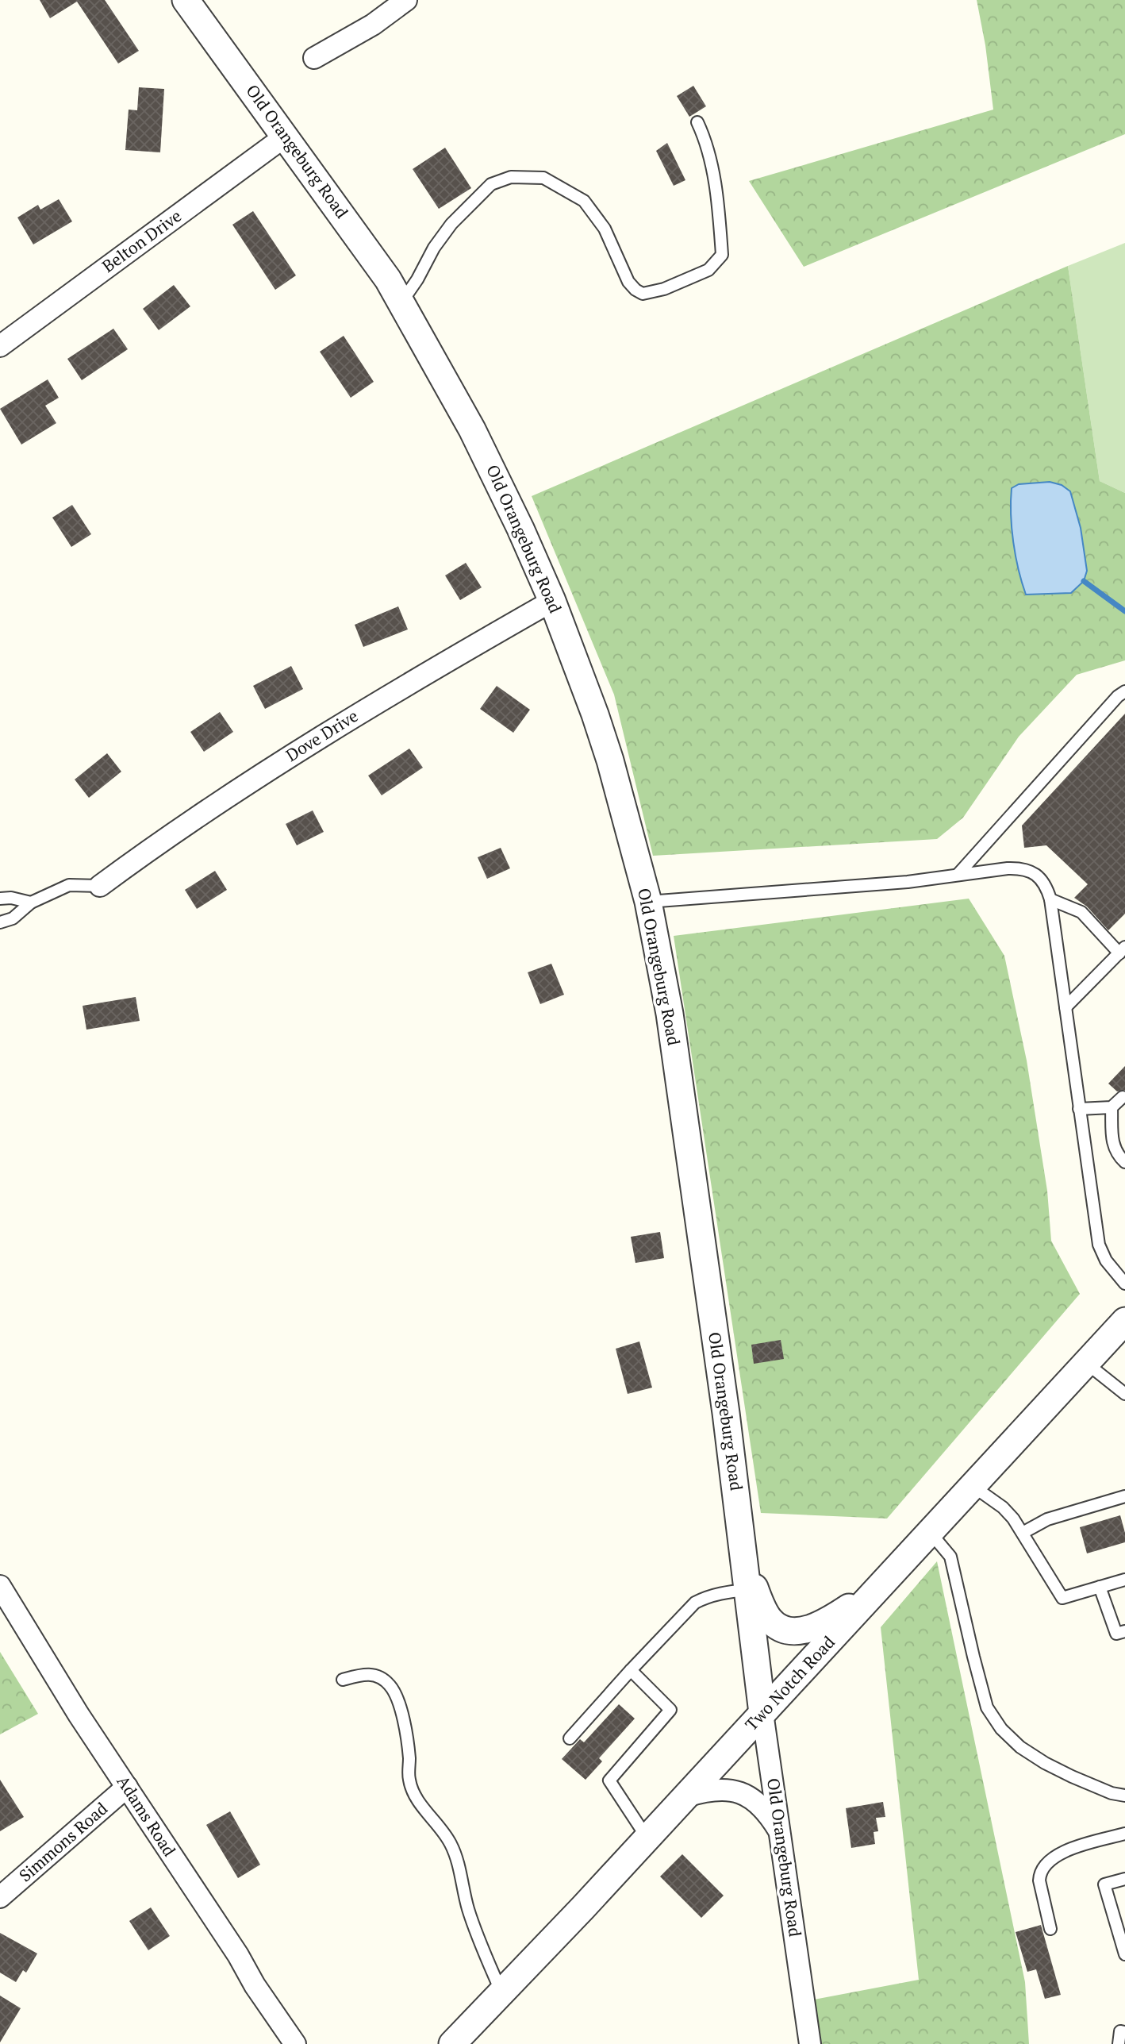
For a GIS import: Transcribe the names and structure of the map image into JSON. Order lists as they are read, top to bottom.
{
  "streets": {
    "street": [
      "Old Orangeburg Road",
      "Belton Drive",
      "Dove Drive",
      "Two Notch Road",
      "Adams Road",
      "Simmons Road"
    ]
  },
  "crossings": [
    ["Old Orangeburg Road", "Belton Drive"],
    ["Old Orangeburg Road", "Dove Drive"],
    ["Old Orangeburg Road", "Two Notch Road"],
    ["Adams Road", "Simmons Road"]
  ]
}
